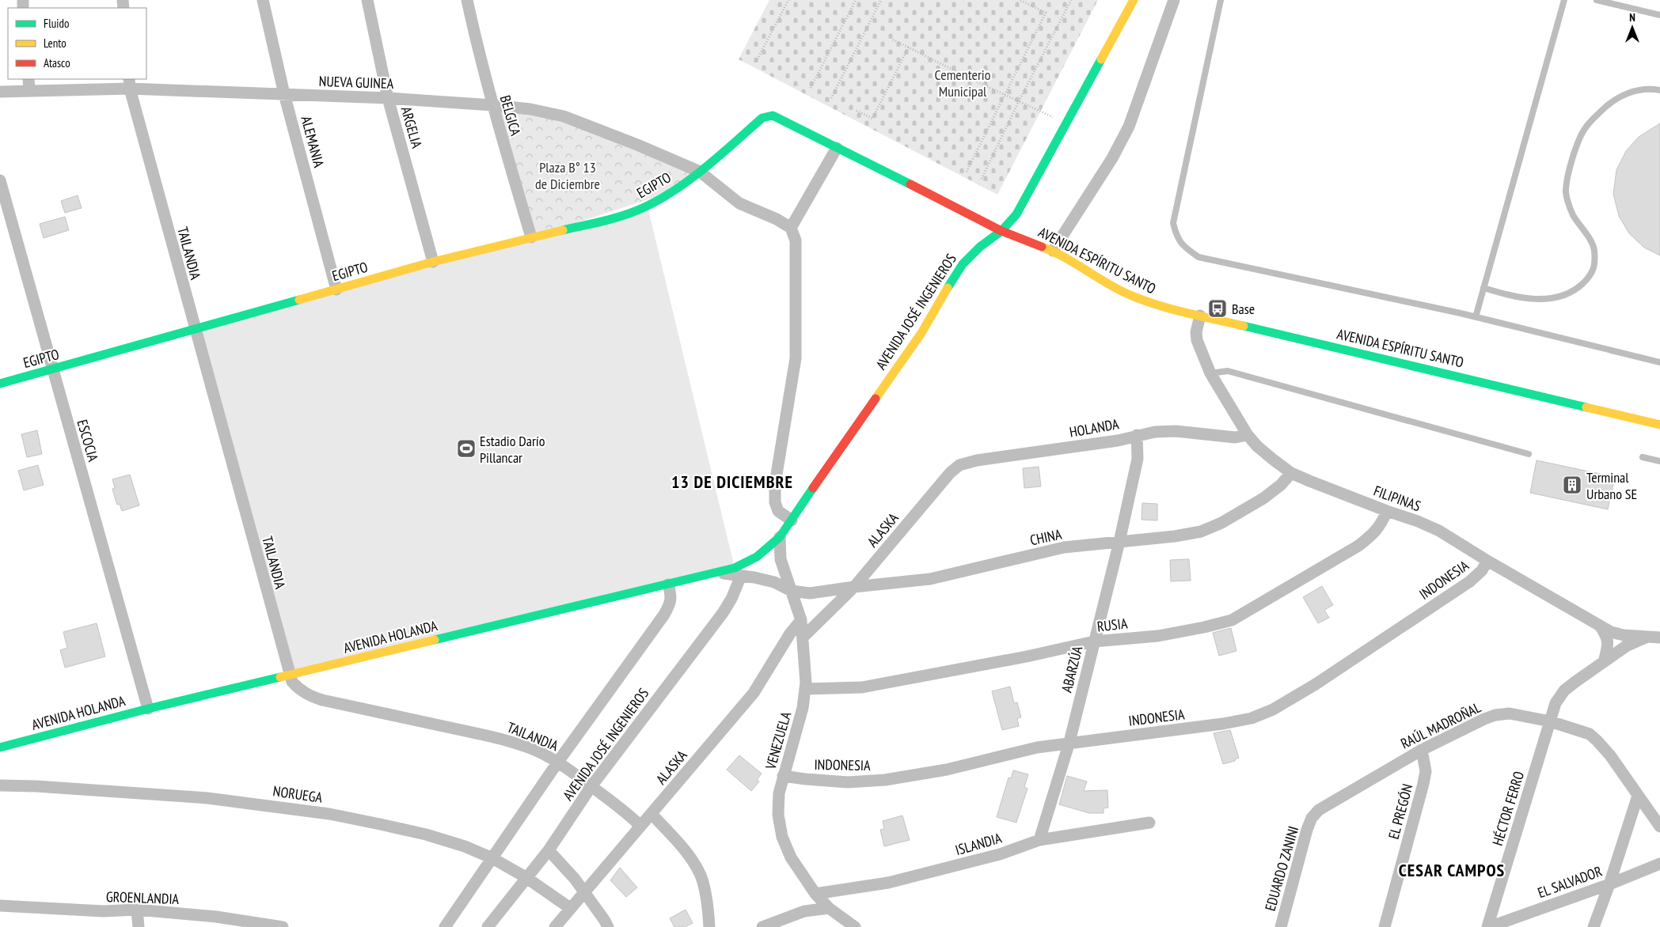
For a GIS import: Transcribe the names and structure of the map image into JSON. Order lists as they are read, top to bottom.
{
  "streets": {
    "street": [
      "NUEVA GUINEA",
      "BELGICA",
      "ARGELIA",
      "ALEMANIA",
      "EGIPTO",
      "TAILANDIA",
      "AVENIDA ESPÍRITU SANTO",
      "AVENIDA JOSÉ INGENIEROS",
      "HOLANDA",
      "ESCOCIA",
      "FILIPINAS",
      "ALASKA",
      "CHINA",
      "INDONESIA",
      "RUSIA",
      "AVENIDA HOLANDA",
      "ABARZÚA",
      "RAÚL MADROÑAL",
      "VENEZUELA",
      "NORUEGA",
      "HÉCTOR FERRO",
      "EL PREGÓN",
      "ISLANDIA",
      "EDUARDO ZANINI",
      "EL SALVADOR",
      "GROENLANDIA"
    ]
  },
  "crossings": [
    ["NUEVA GUINEA", "BELGICA"],
    ["NUEVA GUINEA", "ARGELIA"],
    ["NUEVA GUINEA", "ALEMANIA"],
    ["NUEVA GUINEA", "EGIPTO"],
    ["NUEVA GUINEA", "TAILANDIA"],
    ["NUEVA GUINEA", "AVENIDA ESPÍRITU SANTO"],
    ["BELGICA", "EGIPTO"],
    ["ARGELIA", "EGIPTO"],
    ["ALEMANIA", "EGIPTO"],
    ["EGIPTO", "TAILANDIA"],
    ["EGIPTO", "AVENIDA ESPÍRITU SANTO"],
    ["EGIPTO", "ESCOCIA"],
    ["TAILANDIA", "AVENIDA JOSÉ INGENIEROS"],
    ["TAILANDIA", "ALASKA"],
    ["TAILANDIA", "AVENIDA HOLANDA"],
    ["AVENIDA ESPÍRITU SANTO", "AVENIDA JOSÉ INGENIEROS"],
    ["AVENIDA ESPÍRITU SANTO", "FILIPINAS"],
    ["AVENIDA JOSÉ INGENIEROS", "CHINA"],
    ["AVENIDA JOSÉ INGENIEROS", "AVENIDA HOLANDA"],
    ["AVENIDA JOSÉ INGENIEROS", "VENEZUELA"],
    ["AVENIDA JOSÉ INGENIEROS", "NORUEGA"],
    ["HOLANDA", "FILIPINAS"],
    ["HOLANDA", "ALASKA"],
    ["HOLANDA", "ABARZÚA"],
    ["ESCOCIA", "AVENIDA HOLANDA"],
    ["FILIPINAS", "CHINA"],
    ["FILIPINAS", "INDONESIA"],
    ["FILIPINAS", "RUSIA"],
    ["FILIPINAS", "HÉCTOR FERRO"],
    ["ALASKA", "CHINA"],
    ["ALASKA", "VENEZUELA"],
    ["ALASKA", "NORUEGA"],
    ["CHINA", "AVENIDA HOLANDA"],
    ["CHINA", "ABARZÚA"],
    ["CHINA", "VENEZUELA"],
    ["INDONESIA", "ABARZÚA"],
    ["INDONESIA", "VENEZUELA"],
    ["RUSIA", "ABARZÚA"],
    ["RUSIA", "VENEZUELA"],
    ["AVENIDA HOLANDA", "VENEZUELA"],
    ["ABARZÚA", "ISLANDIA"],
    ["RAÚL MADROÑAL", "HÉCTOR FERRO"],
    ["RAÚL MADROÑAL", "EL PREGÓN"],
    ["RAÚL MADROÑAL", "EDUARDO ZANINI"],
    ["VENEZUELA", "ISLANDIA"],
    ["HÉCTOR FERRO", "EL SALVADOR"]
  ],
  "districts": ["13 DE DICIEMBRE", "CESAR CAMPOS"],
  "parks": ["Cementerio Municipal", "Plaza B° 13 de Diciembre"],
  "places": {
    "bus stop": ["Base"],
    "sports": ["Estadio Darío Pillancar"],
    "building": ["Terminal Urbano SE"]
  },
  "legend": ["Fluido", "Lento", "Atasco"],
  "north": "top"
}
